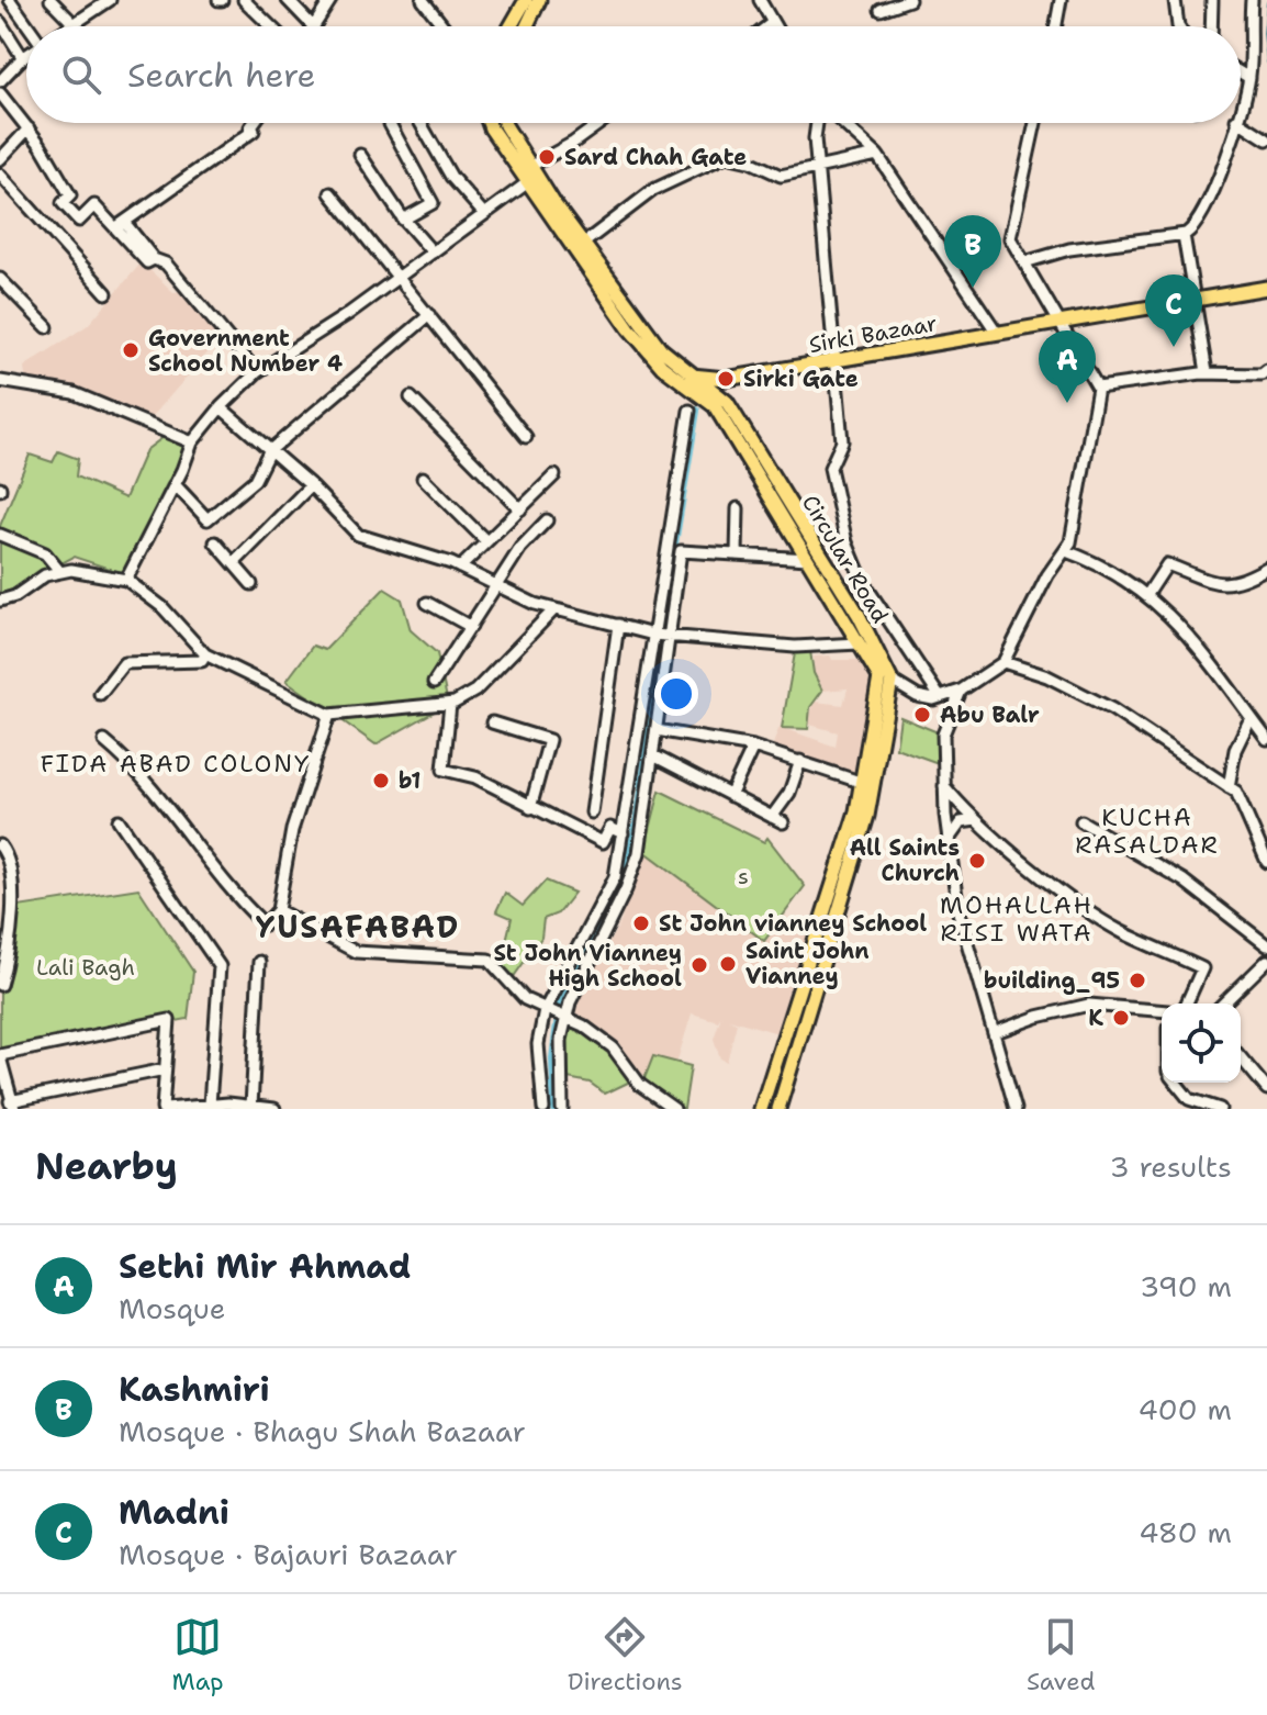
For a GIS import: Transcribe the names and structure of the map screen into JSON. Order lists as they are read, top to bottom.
{
  "streets": {
    "main road": ["Sirki Bazaar", "Circular Road"]
  },
  "crossings": [
    ["Sirki Bazaar", "Circular Road"]
  ],
  "districts": [
    "FIDA ABAD COLONY",
    "KUCHA RASALDAR",
    "MOHALLAH RISI WATA",
    "YUSAFABAD"
  ],
  "parks": ["s", "Lali Bagh"],
  "places": [
    "Sard Chah Gate",
    "Government School Number 4",
    "Sirki Gate",
    "Abu Balr",
    "b1",
    "All Saints Church",
    "St John vianney School",
    "Saint John Vianney",
    "St John Vianney High School",
    "building_95",
    "K"
  ],
  "page": {
    "search": "Search here",
    "pins": ["B", "C", "A"],
    "heading": ["Nearby", "3 results"],
    "list": [
      {
        "mark": "A",
        "name": "Sethi Mir Ahmad",
        "note": "Mosque",
        "value": "390 m"
      },
      {
        "mark": "B",
        "name": "Kashmiri",
        "note": "Mosque · Bhagu Shah Bazaar",
        "value": "400 m"
      },
      {
        "mark": "C",
        "name": "Madni",
        "note": "Mosque · Bajauri Bazaar",
        "value": "480 m"
      }
    ],
    "nav": ["Map", "Directions", "Saved"]
  }
}
